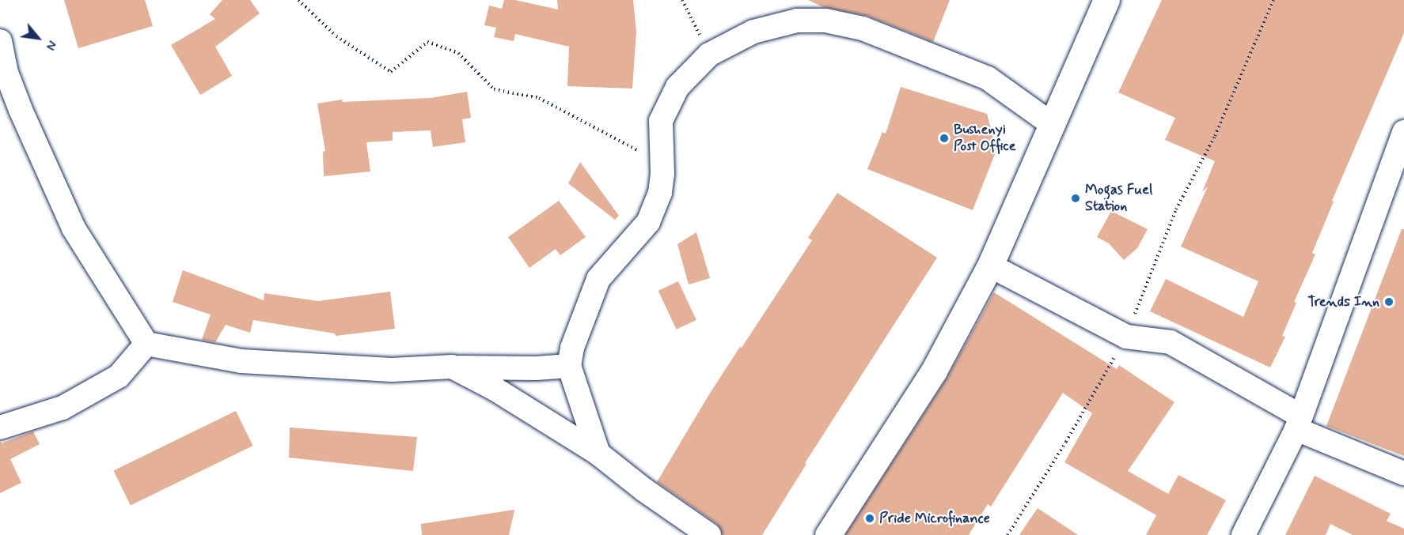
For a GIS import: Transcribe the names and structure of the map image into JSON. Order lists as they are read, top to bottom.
{
  "places": [
    "Bushenyi Post Office",
    "Mogas Fuel Station",
    "Trends Inn",
    "Pride Microfinance"
  ],
  "north": "bottom right"
}
